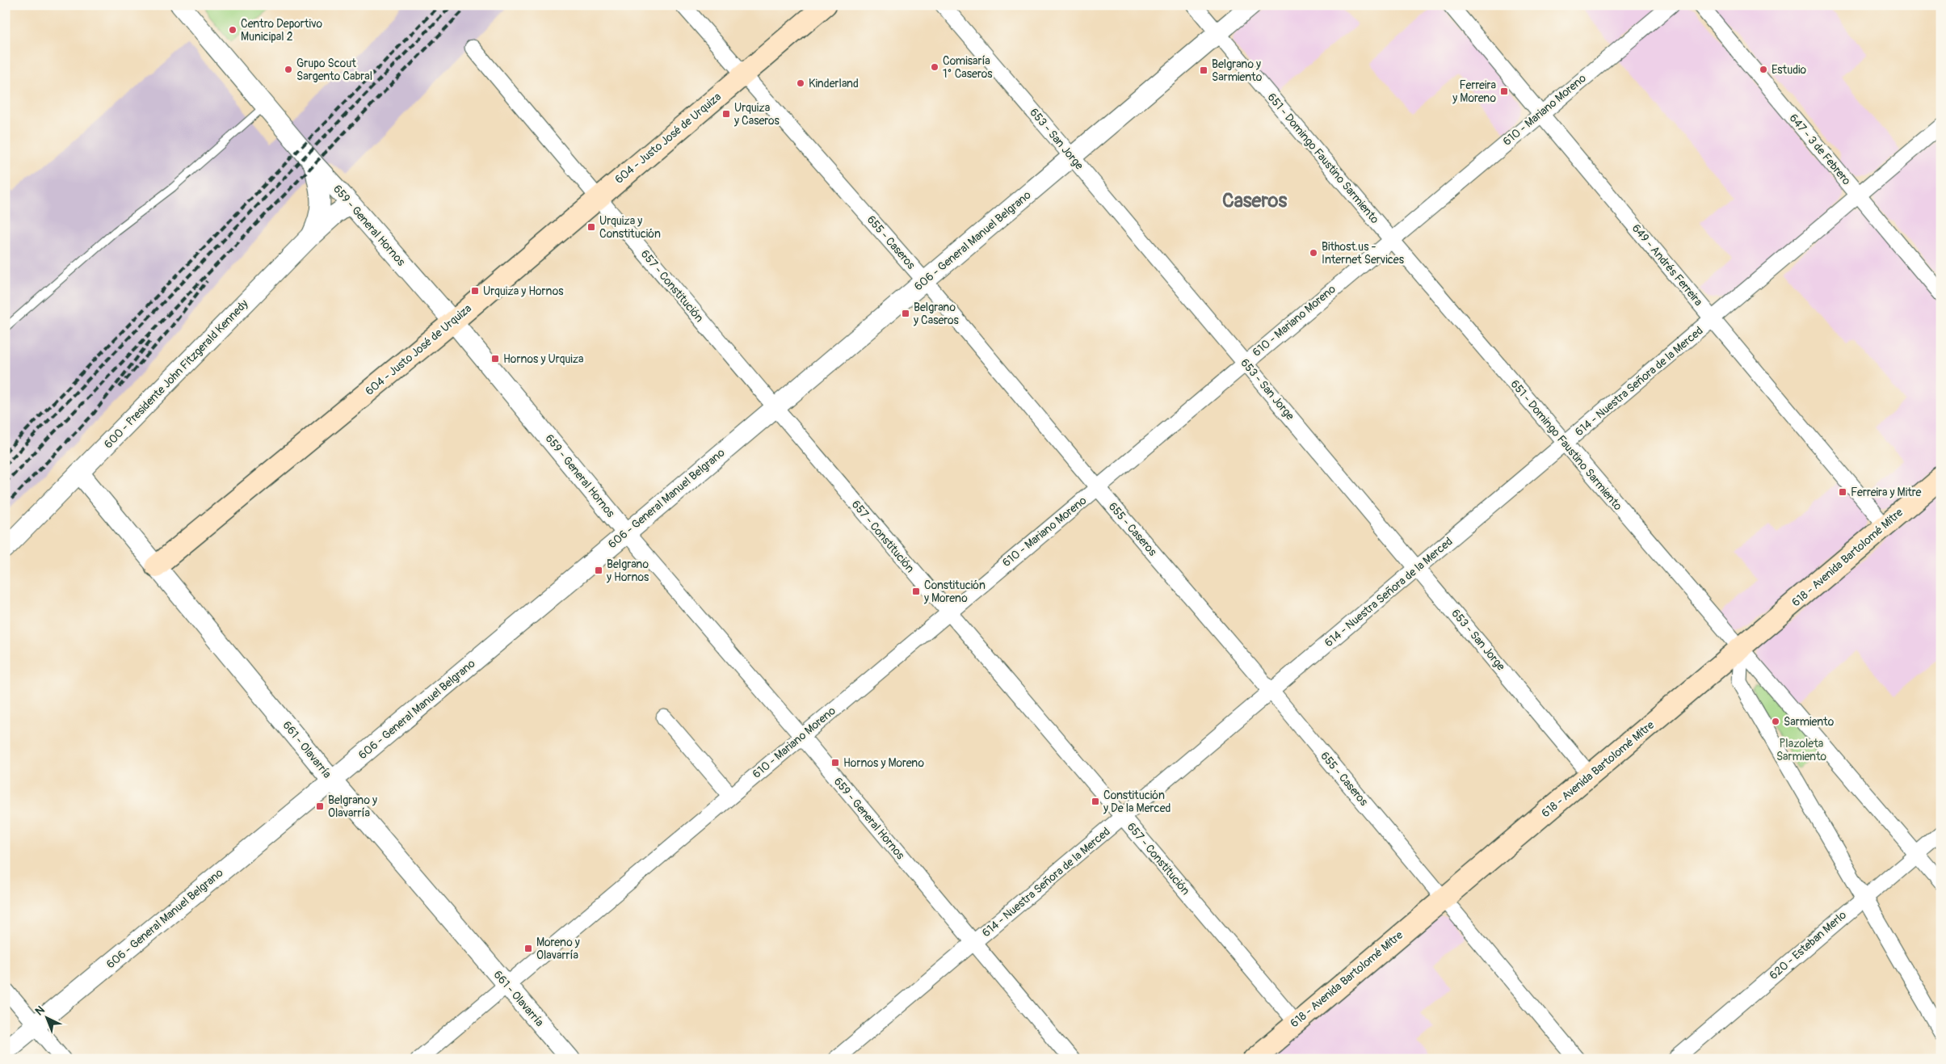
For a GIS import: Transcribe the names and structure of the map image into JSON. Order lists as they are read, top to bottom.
{
  "streets": {
    "main road": ["604 - Justo José de Urquiza", "618 - Avenida Bartolomé Mitre"],
    "street": [
      "610 - Mariano Moreno",
      "653 - San Jorge",
      "647 - 3 de Febrero",
      "651 - Domingo Faustino Sarmiento",
      "659 - General Hornos",
      "606 - General Manuel Belgrano",
      "655 - Caseros",
      "649 - Andrés Ferreira",
      "657 - Constitución",
      "600 - Presidente John Fitzgerald Kennedy",
      "614 - Nuestra Señora de la Merced",
      "661 - Olavarría",
      "620 - Esteban Merlo"
    ]
  },
  "crossings": [
    ["610 - Mariano Moreno", "653 - San Jorge"],
    ["610 - Mariano Moreno", "651 - Domingo Faustino Sarmiento"],
    ["610 - Mariano Moreno", "659 - General Hornos"],
    ["610 - Mariano Moreno", "655 - Caseros"],
    ["610 - Mariano Moreno", "649 - Andrés Ferreira"],
    ["610 - Mariano Moreno", "657 - Constitución"],
    ["610 - Mariano Moreno", "661 - Olavarría"],
    ["604 - Justo José de Urquiza", "659 - General Hornos"],
    ["604 - Justo José de Urquiza", "655 - Caseros"],
    ["604 - Justo José de Urquiza", "657 - Constitución"],
    ["604 - Justo José de Urquiza", "661 - Olavarría"],
    ["653 - San Jorge", "606 - General Manuel Belgrano"],
    ["653 - San Jorge", "614 - Nuestra Señora de la Merced"],
    ["653 - San Jorge", "618 - Avenida Bartolomé Mitre"],
    ["647 - 3 de Febrero", "614 - Nuestra Señora de la Merced"],
    ["651 - Domingo Faustino Sarmiento", "606 - General Manuel Belgrano"],
    ["651 - Domingo Faustino Sarmiento", "614 - Nuestra Señora de la Merced"],
    ["651 - Domingo Faustino Sarmiento", "618 - Avenida Bartolomé Mitre"],
    ["651 - Domingo Faustino Sarmiento", "620 - Esteban Merlo"],
    ["659 - General Hornos", "606 - General Manuel Belgrano"],
    ["659 - General Hornos", "600 - Presidente John Fitzgerald Kennedy"],
    ["659 - General Hornos", "614 - Nuestra Señora de la Merced"],
    ["606 - General Manuel Belgrano", "655 - Caseros"],
    ["606 - General Manuel Belgrano", "657 - Constitución"],
    ["606 - General Manuel Belgrano", "661 - Olavarría"],
    ["655 - Caseros", "614 - Nuestra Señora de la Merced"],
    ["655 - Caseros", "618 - Avenida Bartolomé Mitre"],
    ["649 - Andrés Ferreira", "614 - Nuestra Señora de la Merced"],
    ["649 - Andrés Ferreira", "618 - Avenida Bartolomé Mitre"],
    ["657 - Constitución", "614 - Nuestra Señora de la Merced"],
    ["657 - Constitución", "618 - Avenida Bartolomé Mitre"],
    ["600 - Presidente John Fitzgerald Kennedy", "661 - Olavarría"]
  ],
  "districts": ["Caseros"],
  "parks": ["Plazoleta Sarmiento"],
  "places": {
    "other": [
      "Centro Deportivo Municipal 2",
      "Comisaría 1° Caseros",
      "Grupo Scout Sargento Cabral",
      "Estudio",
      "Kinderland",
      "Bithost.us - Internet Services",
      "Sarmiento"
    ],
    "transit": [
      "Belgrano y Sarmiento",
      "Ferreira y Moreno",
      "Urquiza y Caseros",
      "Urquiza y Constitución",
      "Urquiza y Hornos",
      "Belgrano y Caseros",
      "Hornos y Urquiza",
      "Ferreira y Mitre",
      "Belgrano y Hornos",
      "Constitución y Moreno",
      "Hornos y Moreno",
      "Constitución y De la Merced",
      "Belgrano y Olavarría",
      "Moreno y Olavarría"
    ]
  },
  "north": "top left"
}
